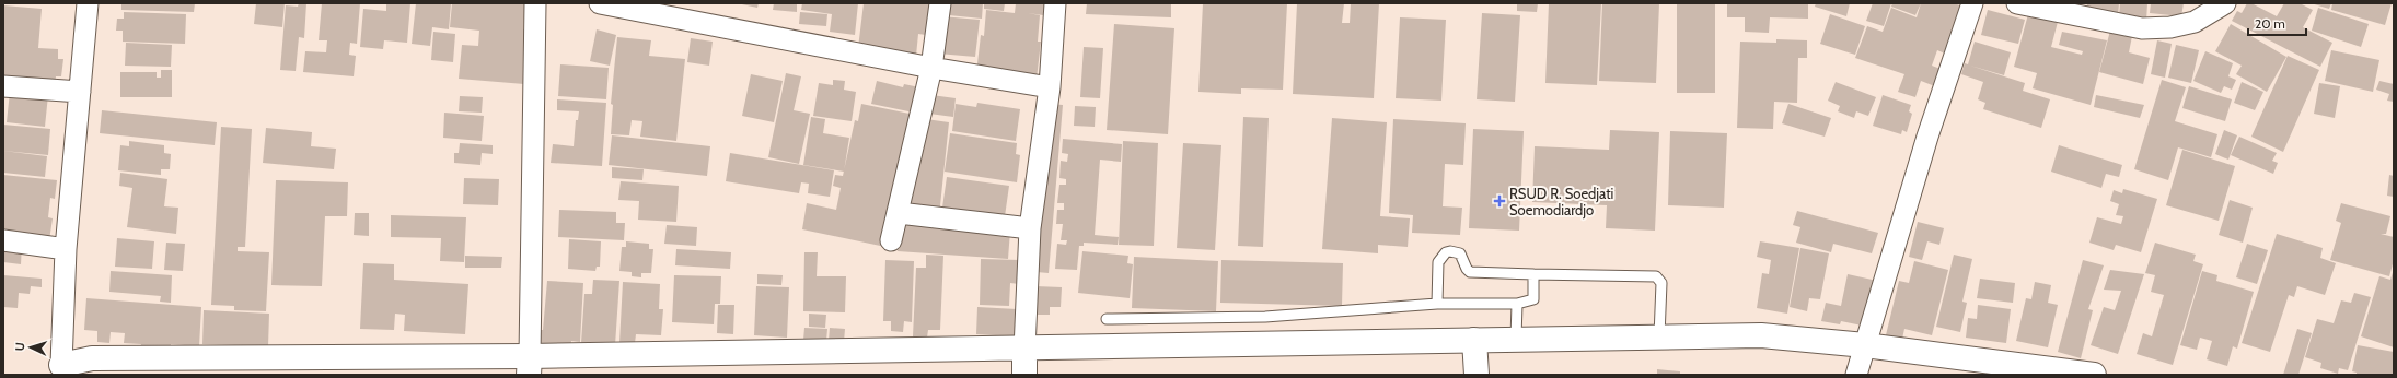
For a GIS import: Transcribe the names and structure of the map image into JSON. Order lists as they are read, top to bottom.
{
  "places": {
    "health": ["RSUD R. Soedjati Soemodiardjo"]
  },
  "scale_bar": "20 m",
  "north": "left"
}
